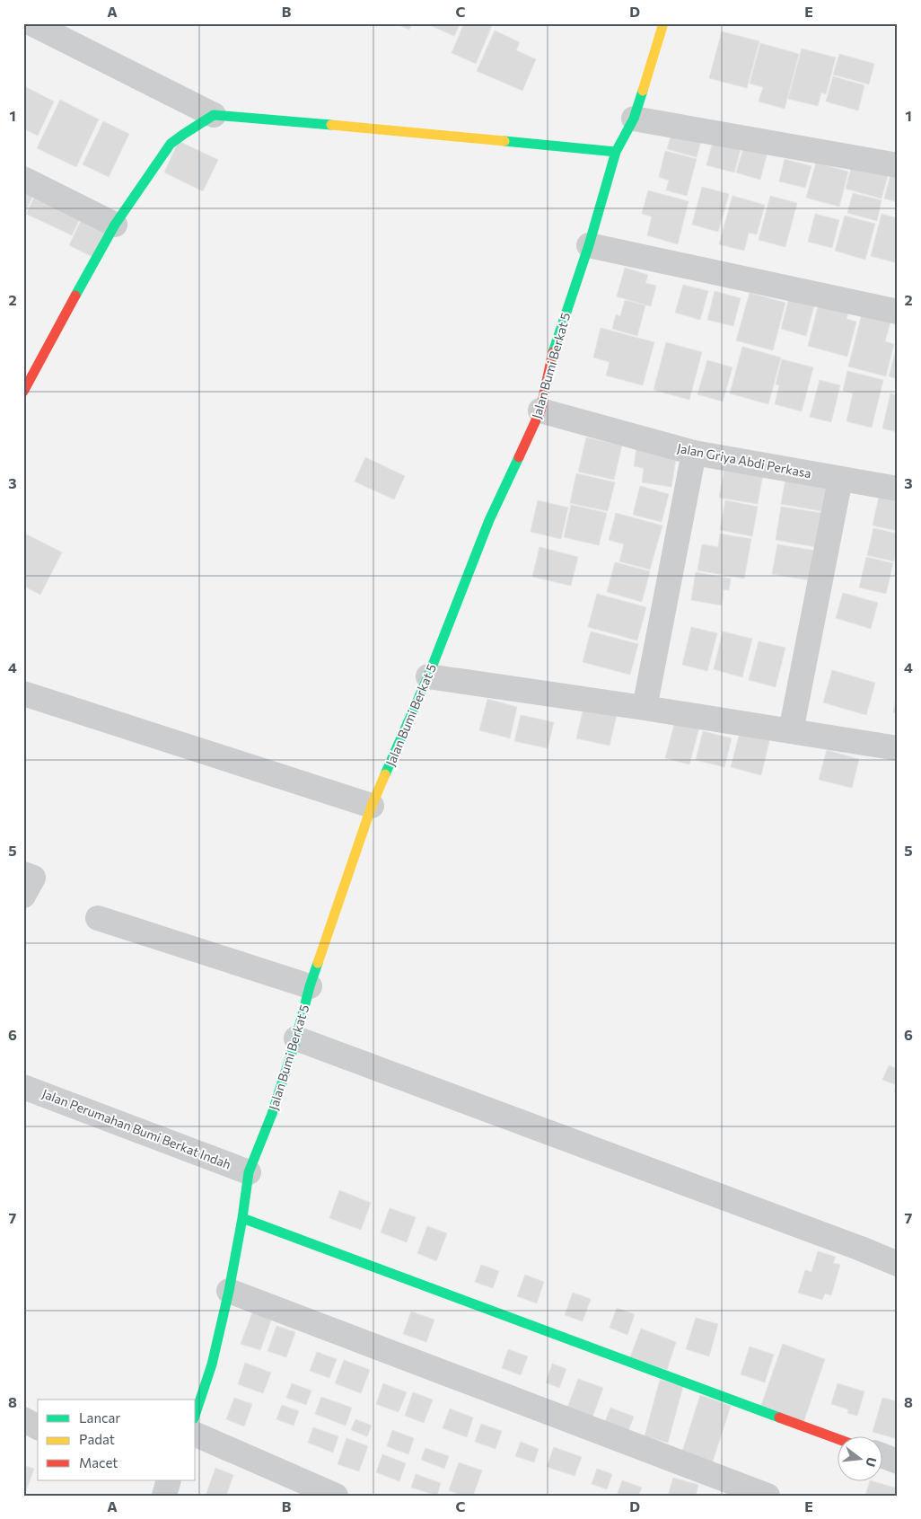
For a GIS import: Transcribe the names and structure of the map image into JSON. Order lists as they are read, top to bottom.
{
  "streets": {
    "street": ["Jalan Bumi Berkat 5", "Jalan Griya Abdi Perkasa", "Jalan Perumahan Bumi Berkat Indah"]
  },
  "crossings": [
    ["Jalan Bumi Berkat 5", "Jalan Griya Abdi Perkasa"],
    ["Jalan Bumi Berkat 5", "Jalan Perumahan Bumi Berkat Indah"]
  ],
  "legend": ["Lancar", "Padat", "Macet"],
  "north": "right",
  "grid": {
    "columns": [
      "A",
      "B",
      "C",
      "D",
      "E"
    ],
    "rows": [
      "1",
      "2",
      "3",
      "4",
      "5",
      "6",
      "7",
      "8"
    ]
  }
}
